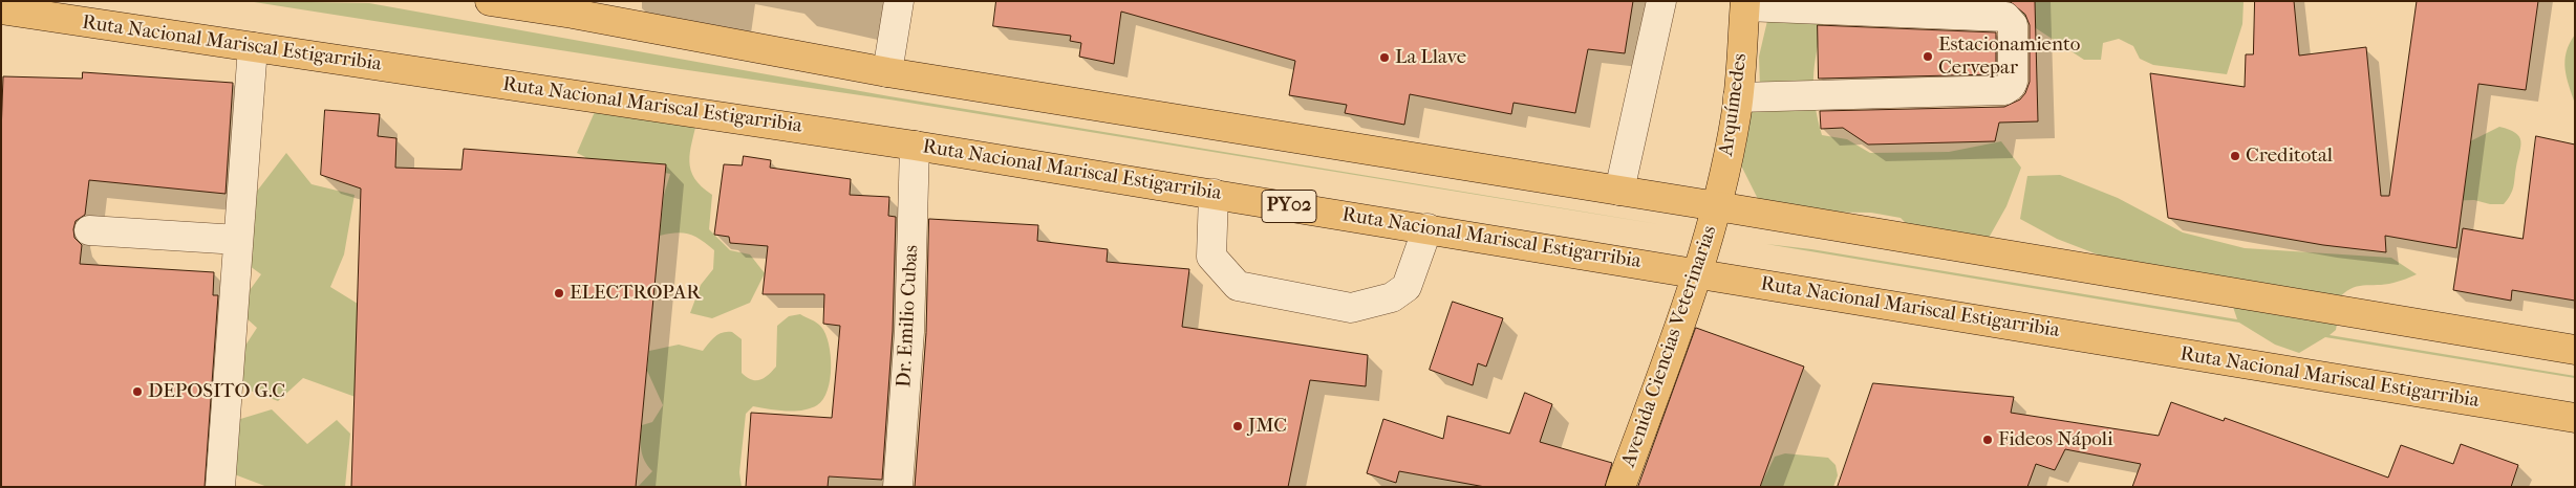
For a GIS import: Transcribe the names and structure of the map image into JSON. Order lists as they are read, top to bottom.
{
  "streets": {
    "main road": [
      "Ruta Nacional Mariscal Estigarribia",
      "Arquímedes",
      "PY02",
      "Avenida Ciencias Veterinarias"
    ],
    "street": ["Dr. Emilio Cubas"]
  },
  "crossings": [
    ["Ruta Nacional Mariscal Estigarribia", "Dr. Emilio Cubas"],
    ["Ruta Nacional Mariscal Estigarribia", "Avenida Ciencias Veterinarias"],
    ["Arquímedes", "Avenida Ciencias Veterinarias"]
  ],
  "places": [
    "Estacionamiento Cervepar",
    "La Llave",
    "Creditotal",
    "ELECTROPAR",
    "DEPOSITO G.C",
    "JMC",
    "Fideos Nápoli"
  ]
}
